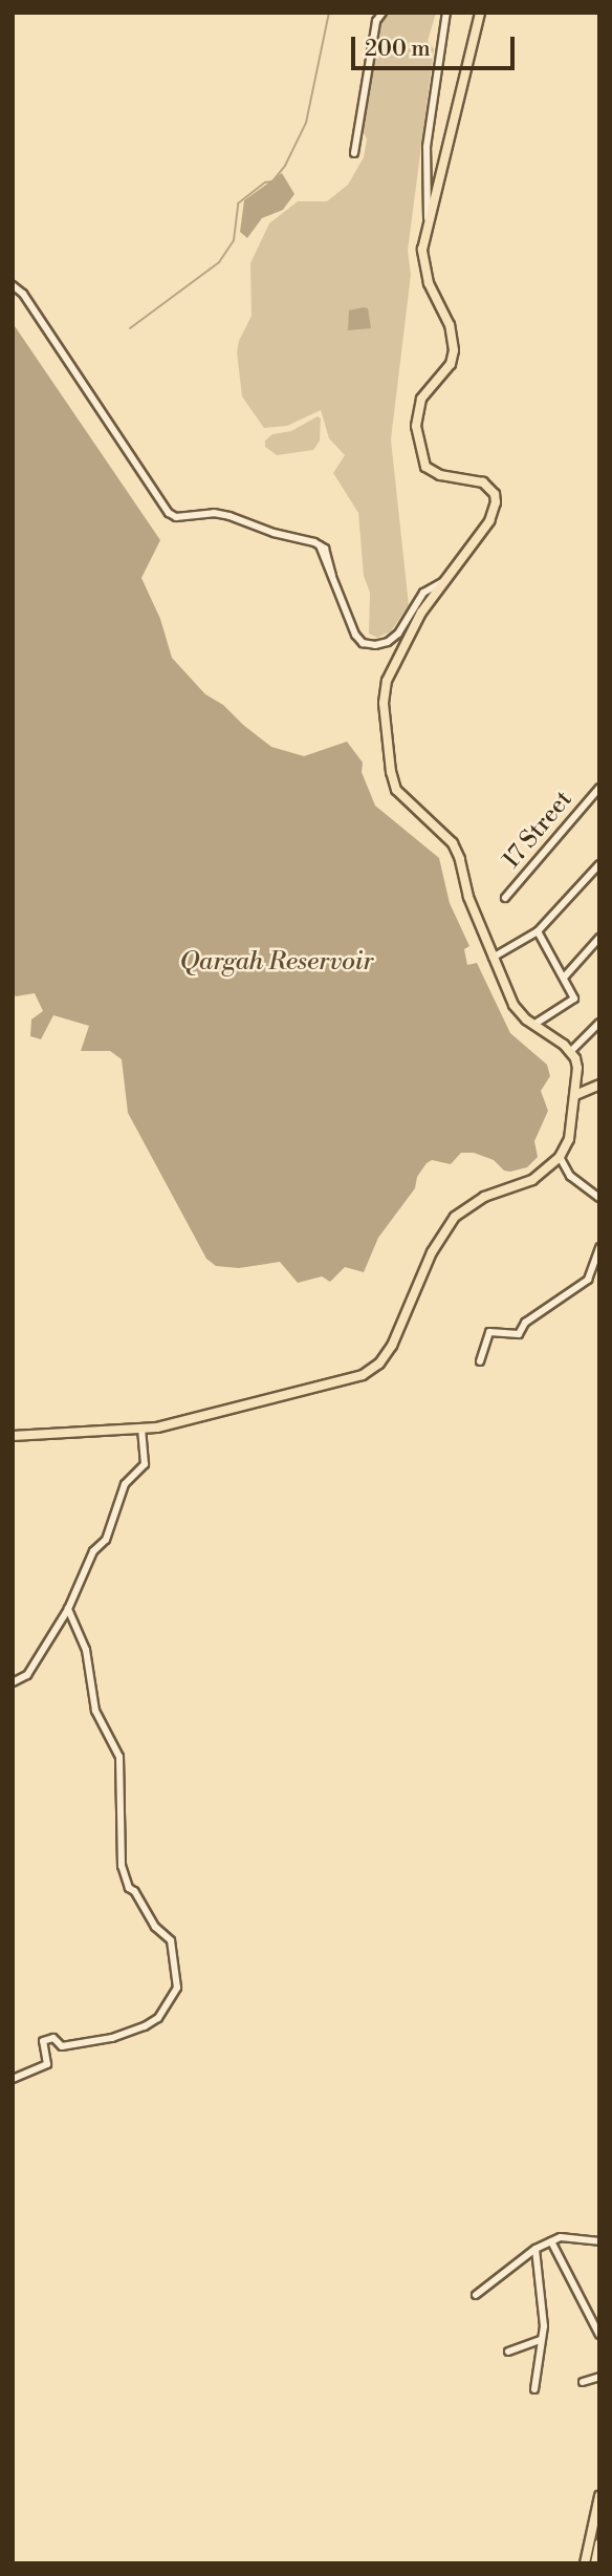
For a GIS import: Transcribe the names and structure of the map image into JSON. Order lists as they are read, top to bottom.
{
  "streets": {
    "street": ["17 Street"]
  },
  "water": ["Qargah Reservoir"],
  "scale_bar": "200 m"
}
